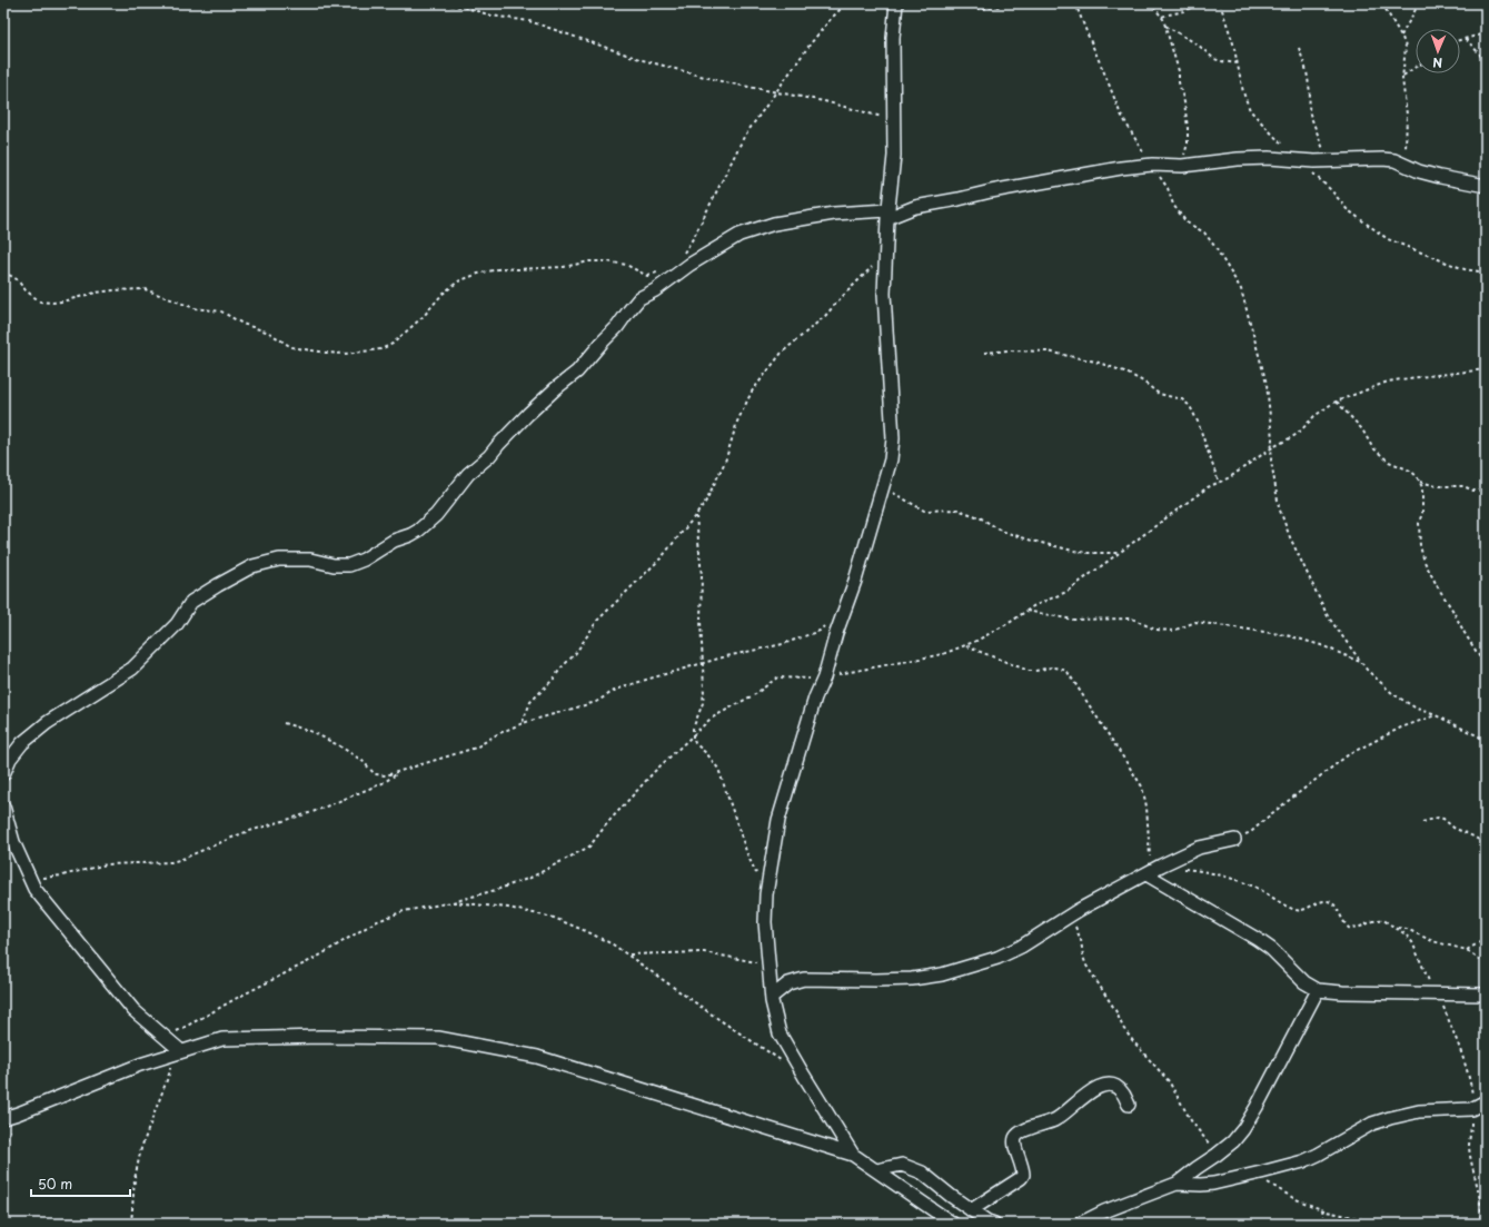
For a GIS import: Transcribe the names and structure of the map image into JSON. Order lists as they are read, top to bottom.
{
  "scale_bar": "50 m",
  "north": "bottom"
}
